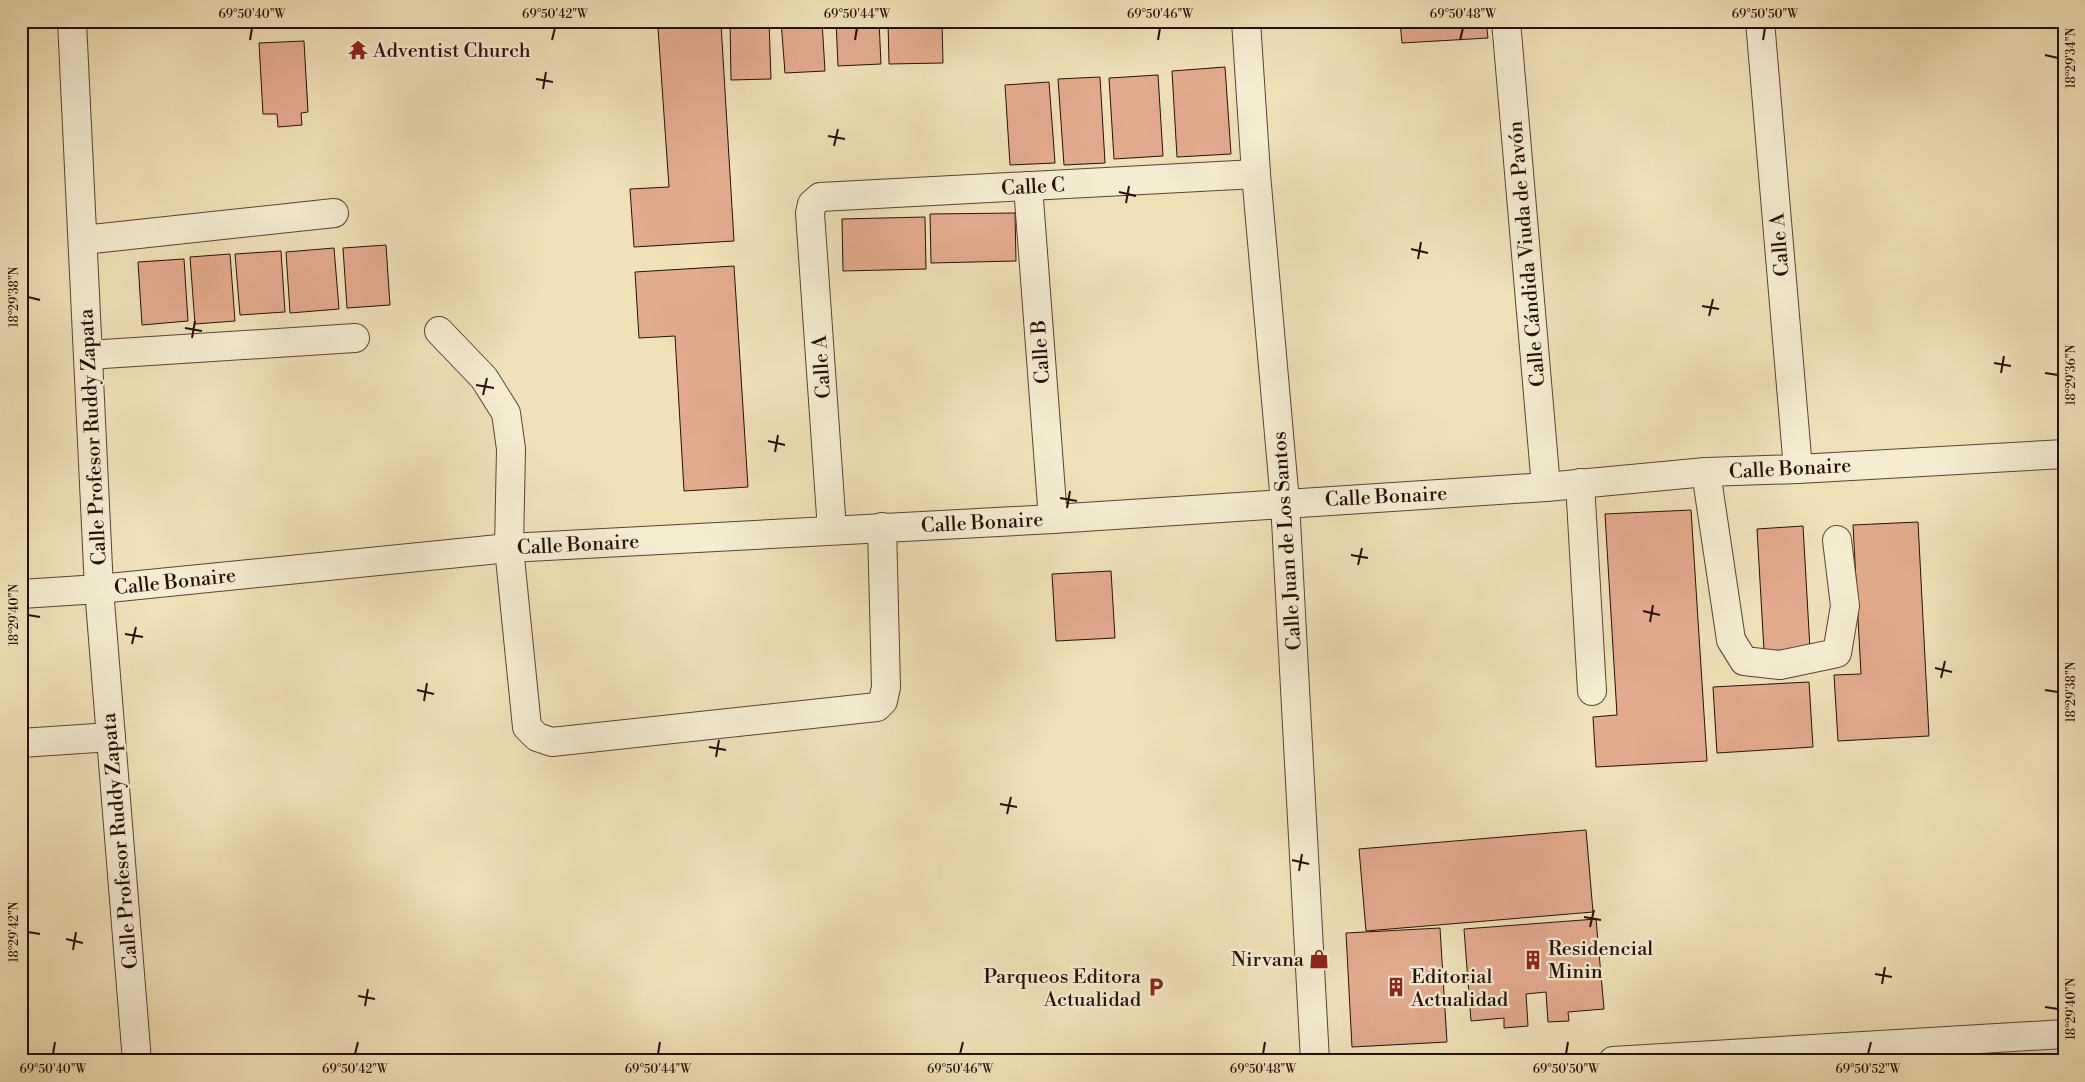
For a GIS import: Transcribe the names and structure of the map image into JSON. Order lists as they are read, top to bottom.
{
  "streets": {
    "street": [
      "Calle C",
      "Calle A",
      "Calle Cándida Viuda de Pavón",
      "Calle B",
      "Calle Profesor Ruddy Zapata",
      "Calle Bonaire",
      "Calle Juan de Los Santos"
    ]
  },
  "crossings": [
    ["Calle C", "Calle A"],
    ["Calle C", "Calle B"],
    ["Calle C", "Calle Juan de Los Santos"],
    ["Calle A", "Calle Bonaire"],
    ["Calle Cándida Viuda de Pavón", "Calle Bonaire"],
    ["Calle B", "Calle Bonaire"],
    ["Calle Profesor Ruddy Zapata", "Calle Bonaire"],
    ["Calle Bonaire", "Calle Juan de Los Santos"]
  ],
  "places": {
    "temple": ["Adventist Church"],
    "shop": ["Nirvana"],
    "building": ["Residencial Minin", "Editorial Actualidad"],
    "parking": ["Parqueos Editora Actualidad"]
  },
  "coordinates": [
    "69°50'40\"W",
    "69°50'42\"W",
    "69°50'44\"W",
    "69°50'46\"W",
    "69°50'48\"W",
    "69°50'50\"W",
    "18°29'34\"N",
    "18°29'38\"N",
    "18°29'36\"N",
    "18°29'40\"N",
    "18°29'42\"N",
    "69°50'52\"W"
  ]
}
